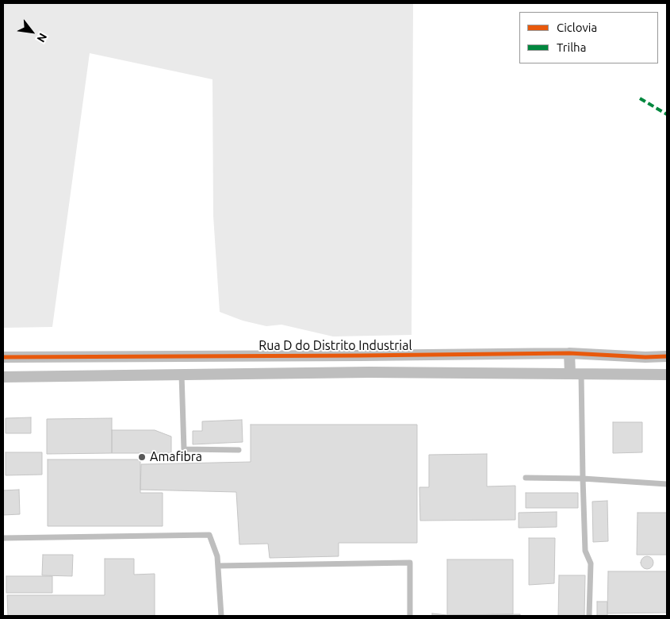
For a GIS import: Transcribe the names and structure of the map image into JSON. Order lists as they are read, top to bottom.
{
  "streets": {
    "street": ["Rua D do Distrito Industrial"]
  },
  "places": ["Amafibra"],
  "legend": ["Ciclovia", "Trilha"],
  "north": "bottom right"
}
